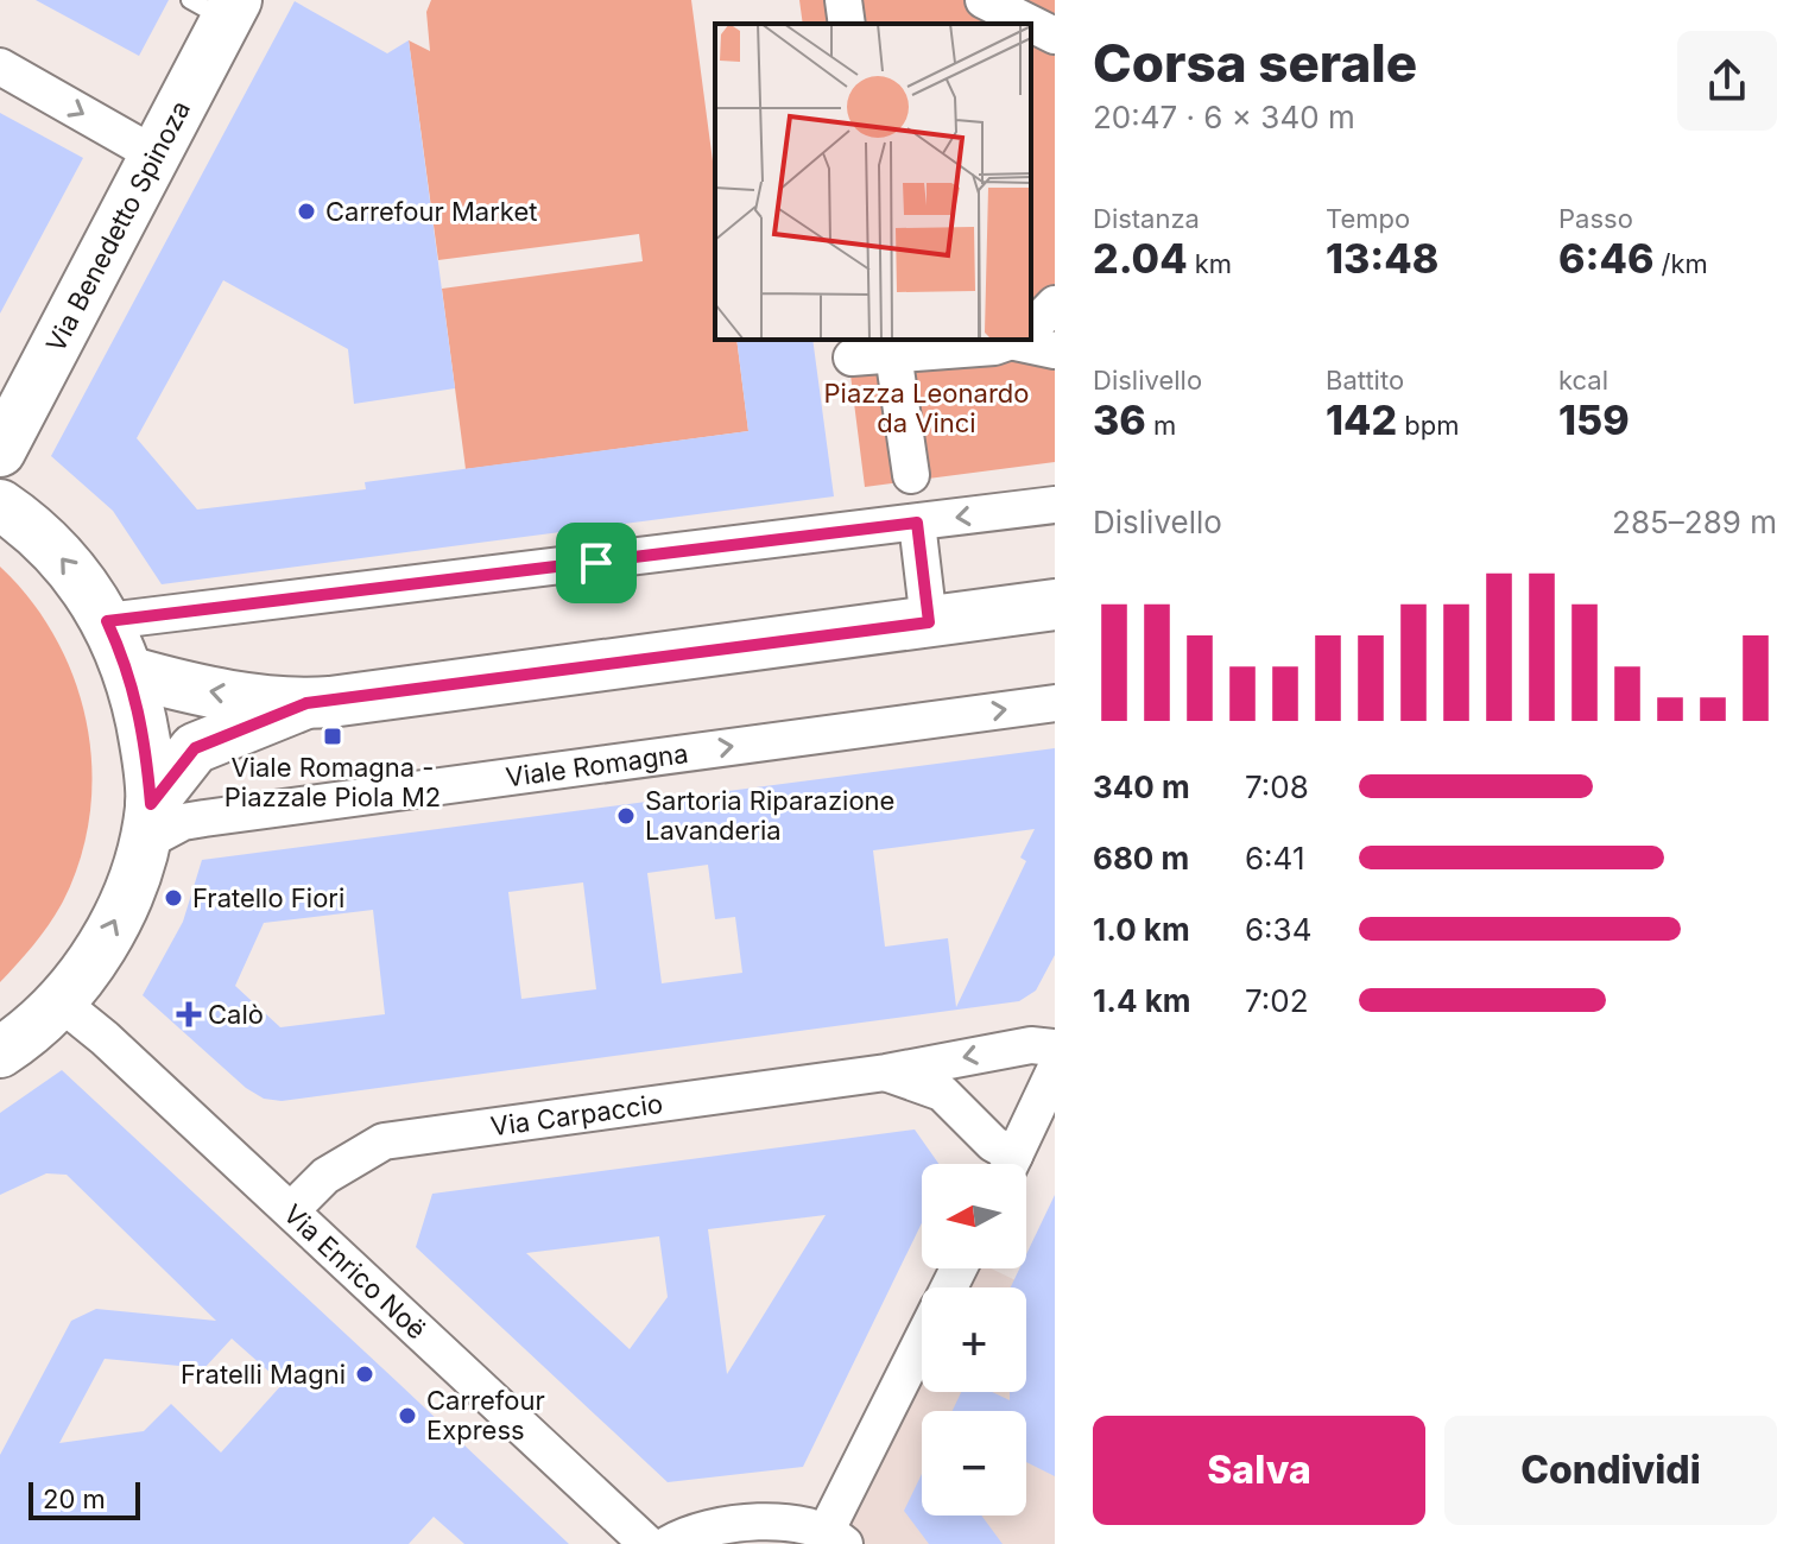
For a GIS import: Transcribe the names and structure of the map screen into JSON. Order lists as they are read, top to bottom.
{
  "streets": {
    "main road": ["Via Benedetto Spinoza"],
    "street": ["Viale Romagna", "Via Carpaccio", "Via Enrico Noë"]
  },
  "crossings": [
    ["Via Carpaccio", "Via Enrico Noë"]
  ],
  "parks": ["Piazza Leonardo da Vinci"],
  "places": {
    "other": [
      "Carrefour Market",
      "Sartoria Riparazione Lavanderia",
      "Fratello Fiori",
      "Fratelli Magni",
      "Carrefour Express"
    ],
    "transit": ["Viale Romagna - Piazzale Piola M2"],
    "health": ["Calò"]
  },
  "scale_bar": "20 m",
  "north": "left",
  "page": {
    "heading": ["Corsa serale", "20:47 · 6 × 340 m"],
    "stats": [
      ["Distanza", "2.04 km"],
      ["Tempo", "13:48"],
      ["Passo", "6:46 /km"],
      ["Dislivello", "36 m"],
      ["Battito", "142 bpm"],
      ["kcal", "159"]
    ],
    "chart": ["Dislivello", "285–289 m"],
    "list": [
      {
        "name": "340 m",
        "note": "7:08"
      },
      {
        "name": "680 m",
        "note": "6:41"
      },
      {
        "name": "1.0 km",
        "note": "6:34"
      },
      {
        "name": "1.4 km",
        "note": "7:02"
      }
    ],
    "map_buttons": ["+", "−"],
    "buttons": ["Salva", "Condividi"],
    "scale": "20 m"
  }
}
